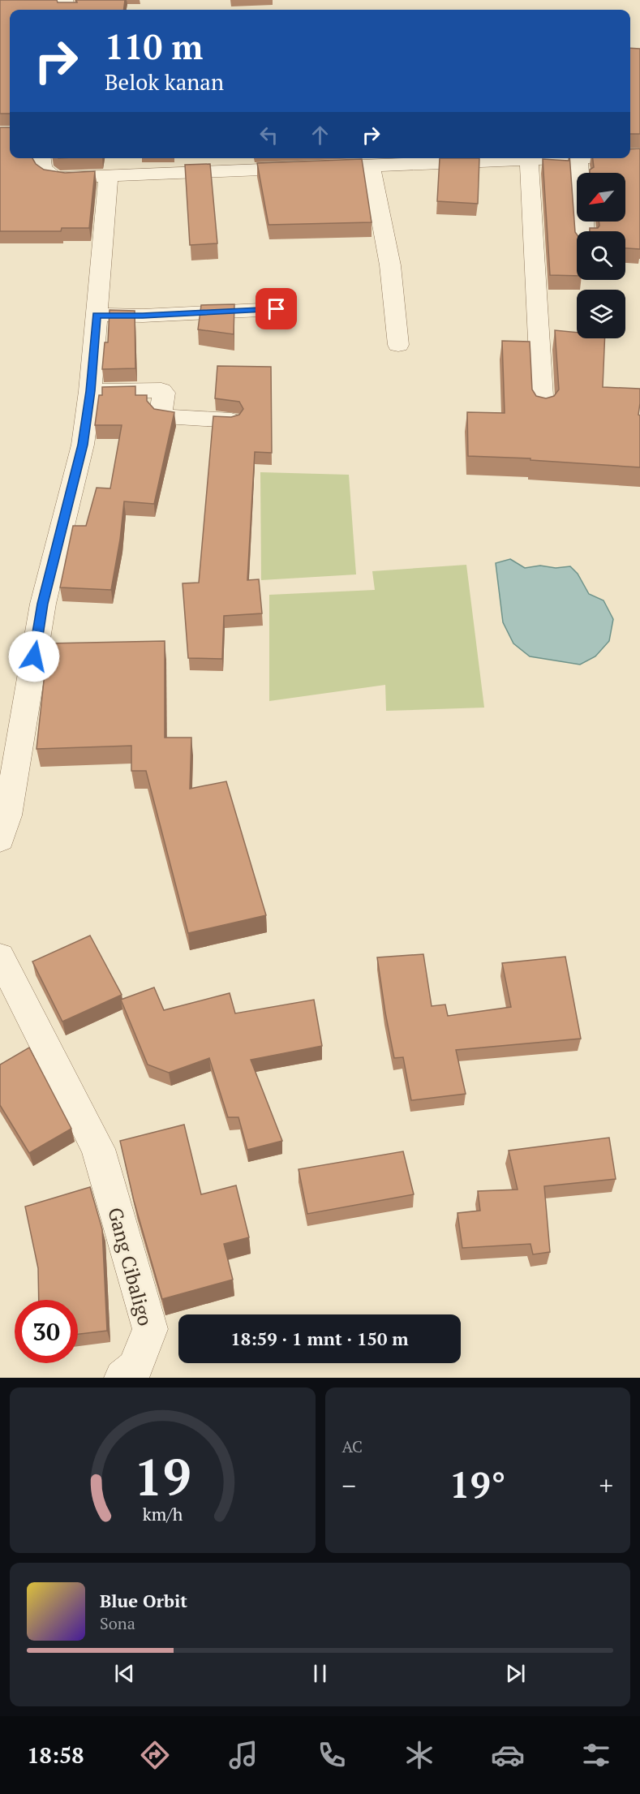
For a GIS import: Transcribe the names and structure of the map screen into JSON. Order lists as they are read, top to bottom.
{
  "streets": {
    "street": ["Gang Cibaligo"]
  },
  "north": "bottom left",
  "page": {
    "turn": ["110 m", "Belok kanan"],
    "limit": "30",
    "trip": "18:59 · 1 mnt · 150 m",
    "tile": "AC",
    "heat": ["−", "19°", "+"],
    "song": ["Blue Orbit", "Sona"],
    "tabs": "18:58",
    "gauge": ["19", "km/h"]
  }
}
